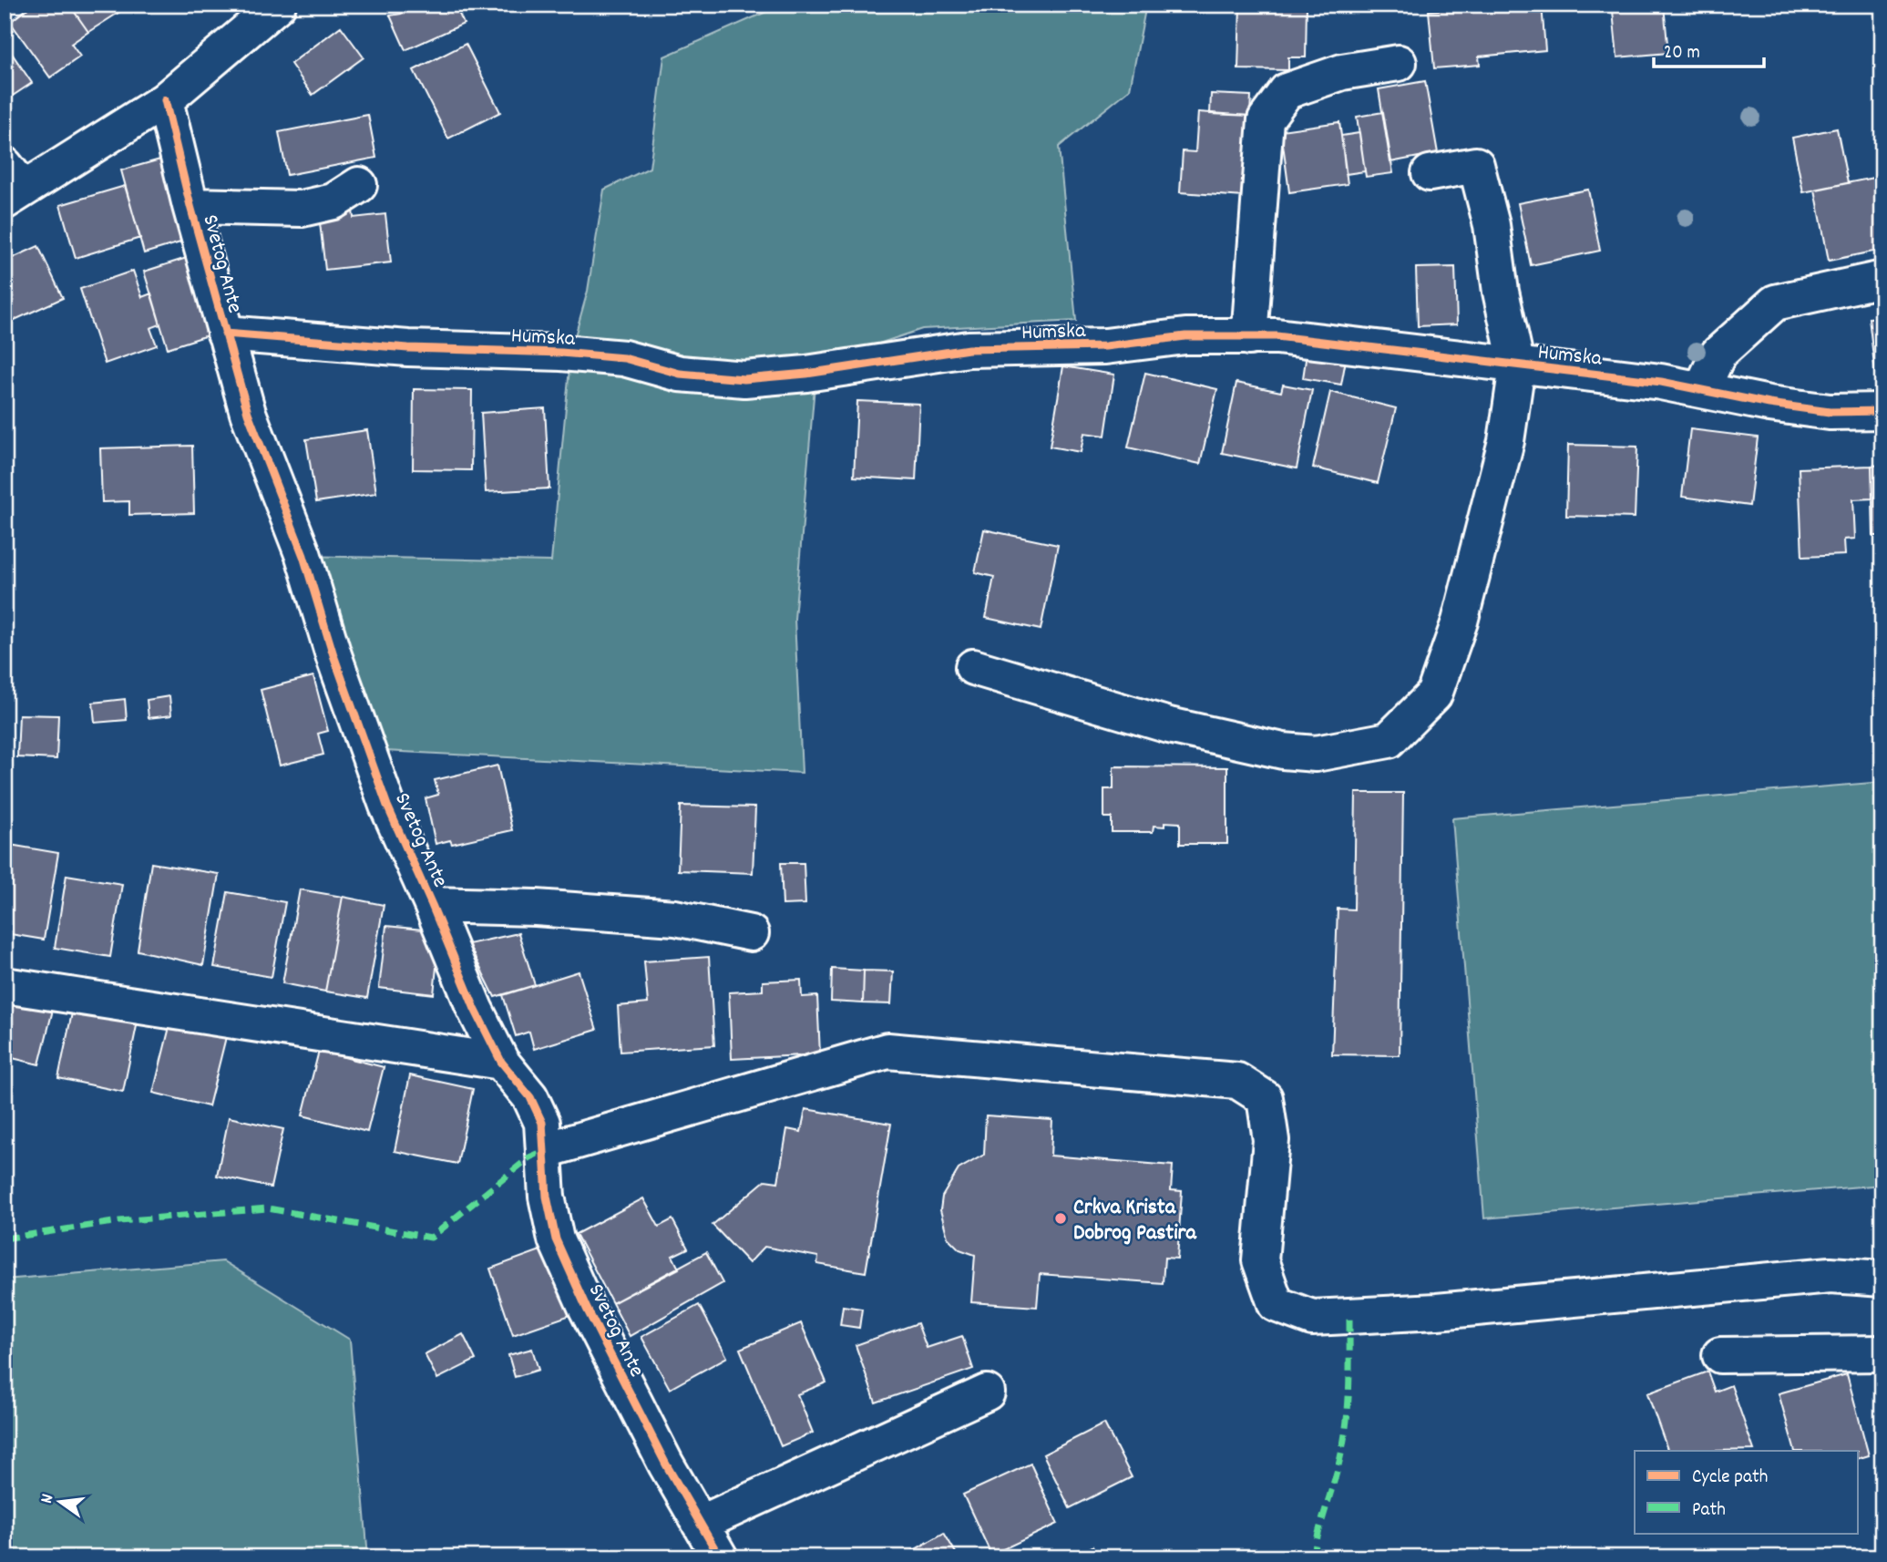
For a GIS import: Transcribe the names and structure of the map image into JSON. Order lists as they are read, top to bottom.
{
  "streets": {
    "street": ["Svetog Ante", "Humska"]
  },
  "crossings": [
    ["Svetog Ante", "Humska"]
  ],
  "places": ["Crkva Krista Dobrog Pastira"],
  "legend": ["Cycle path", "Path"],
  "scale_bar": "20 m",
  "north": "left"
}
